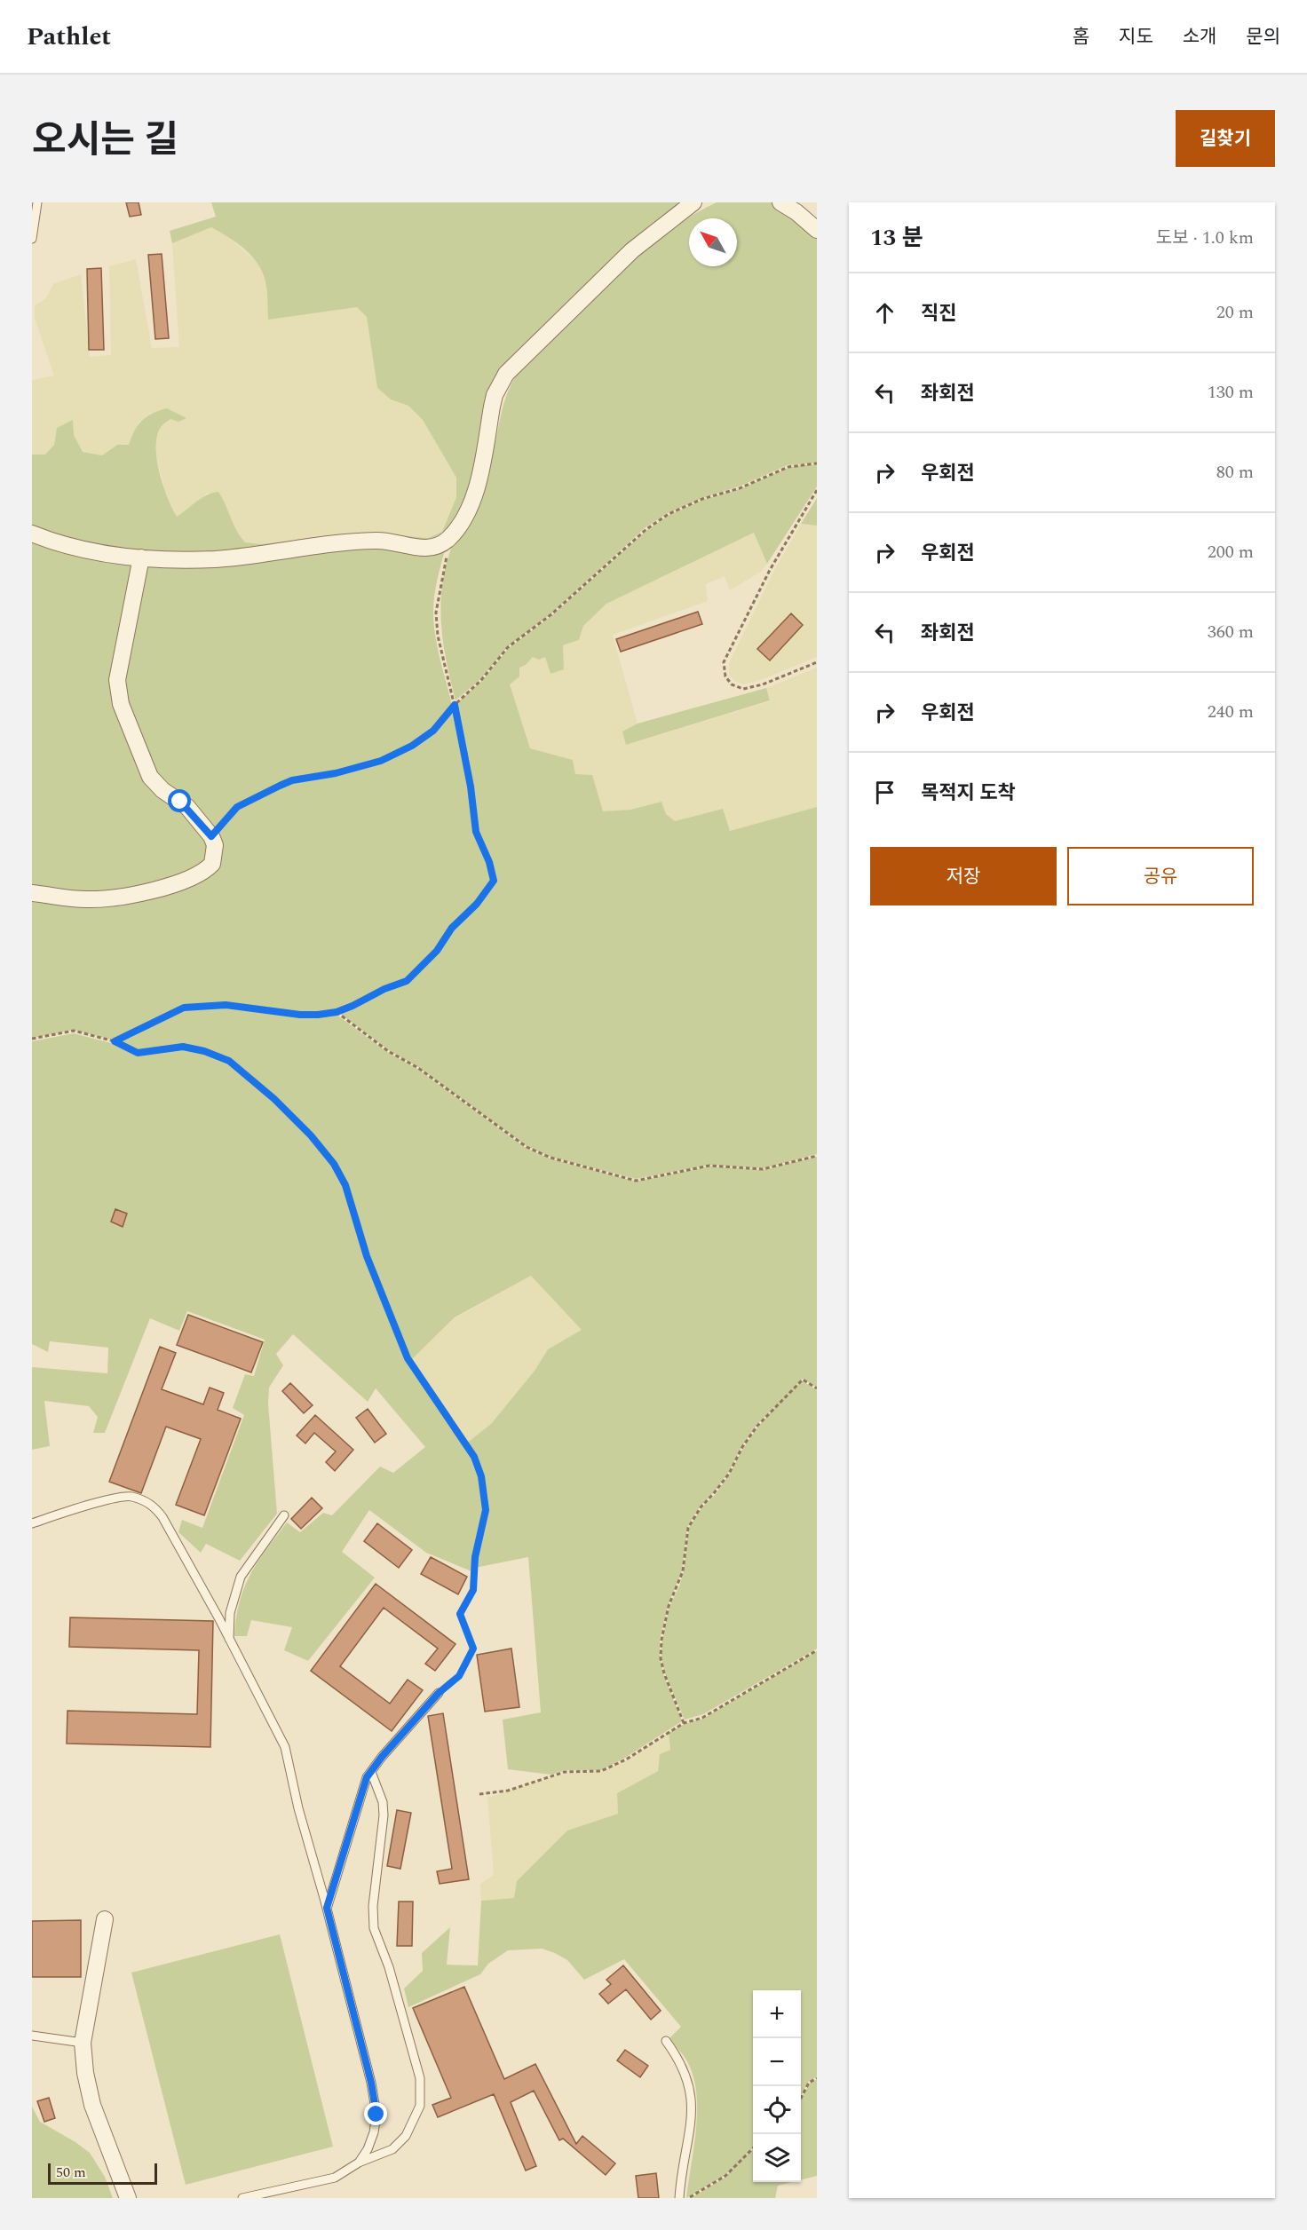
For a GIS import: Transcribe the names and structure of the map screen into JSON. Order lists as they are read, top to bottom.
{
  "scale_bar": "50 m",
  "north": "top left",
  "page": {
    "header": "Pathlet",
    "nav": [
      "홈",
      "지도",
      "소개",
      "문의"
    ],
    "title": "오시는 길",
    "buttons": [
      "길찾기",
      ["저장", "공유"]
    ],
    "heading": ["13 분", "도보 · 1.0 km"],
    "list": [
      ["직진", "20 m"],
      ["좌회전", "130 m"],
      ["우회전", "80 m"],
      ["우회전", "200 m"],
      ["좌회전", "360 m"],
      ["우회전", "240 m"],
      "목적지 도착"
    ],
    "map_buttons": ["+", "−"],
    "scale": "50 m"
  }
}
